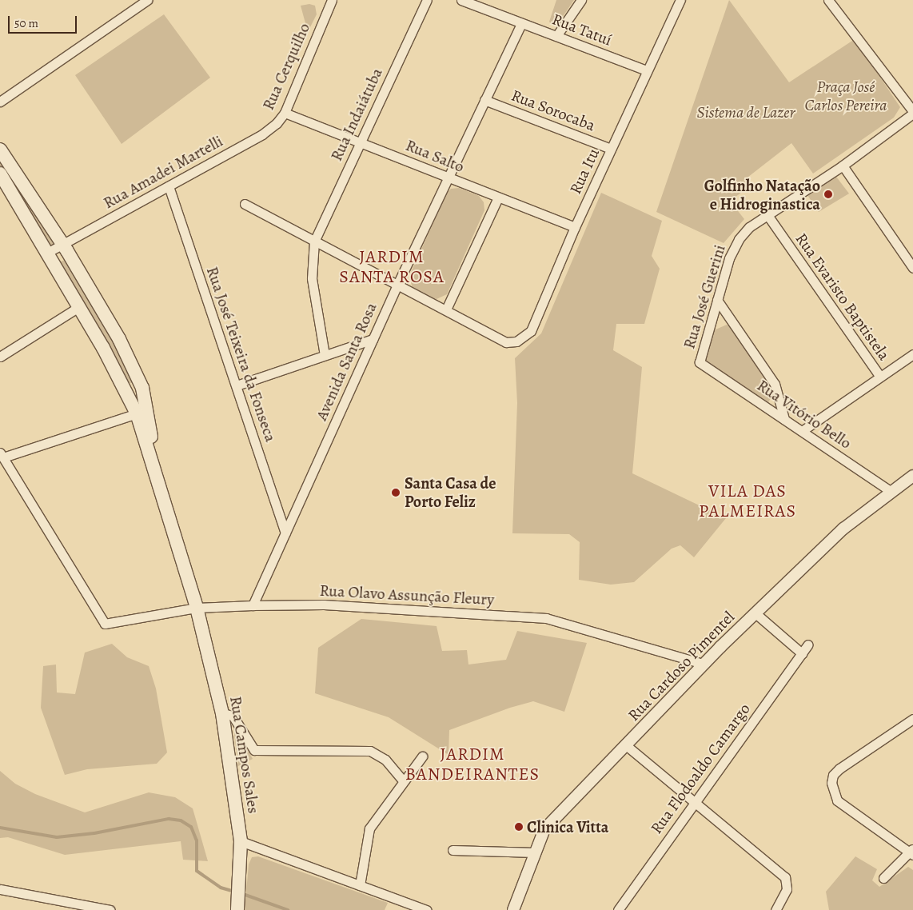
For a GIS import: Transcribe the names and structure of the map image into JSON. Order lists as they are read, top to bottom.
{
  "streets": {
    "main road": ["Rua Campos Sales"],
    "street": [
      "Rua Tatuí",
      "Rua Cerquilho",
      "Rua Sorocaba",
      "Rua Indaiátuba",
      "Rua Salto",
      "Rua Itu",
      "Rua Amadei Martelli",
      "Rua José Guerini",
      "Rua Evaristo Baptistela",
      "Rua José Teixeira da Fonseca",
      "Avenida Santa Rosa",
      "Rua Vitório Bello",
      "Rua Olavo Assunção Fleury",
      "Rua Cardoso Pimentel",
      "Rua Flodoaldo Camargo"
    ]
  },
  "crossings": [
    ["Rua Tatuí", "Rua Itu"],
    ["Rua Tatuí", "Avenida Santa Rosa"],
    ["Rua Cerquilho", "Rua Salto"],
    ["Rua Cerquilho", "Rua Amadei Martelli"],
    ["Rua Sorocaba", "Rua Itu"],
    ["Rua Sorocaba", "Avenida Santa Rosa"],
    ["Rua Indaiátuba", "Rua Salto"],
    ["Rua Salto", "Rua Itu"],
    ["Rua Salto", "Avenida Santa Rosa"],
    ["Rua Amadei Martelli", "Rua José Teixeira da Fonseca"],
    ["Rua José Guerini", "Rua Evaristo Baptistela"],
    ["Rua José Guerini", "Rua Vitório Bello"],
    ["Rua José Teixeira da Fonseca", "Avenida Santa Rosa"],
    ["Avenida Santa Rosa", "Rua Olavo Assunção Fleury"],
    ["Rua Vitório Bello", "Rua Cardoso Pimentel"],
    ["Rua Olavo Assunção Fleury", "Rua Cardoso Pimentel"],
    ["Rua Olavo Assunção Fleury", "Rua Campos Sales"]
  ],
  "districts": ["JARDIM SANTA ROSA", "VILA DAS PALMEIRAS", "JARDIM BANDEIRANTES"],
  "parks": ["Praça José Carlos Pereira", "Sistema de Lazer"],
  "places": ["Golfinho Natação e Hidroginastica", "Santa Casa de Porto Feliz", "Clinica Vitta"],
  "scale_bar": "50 m"
}
